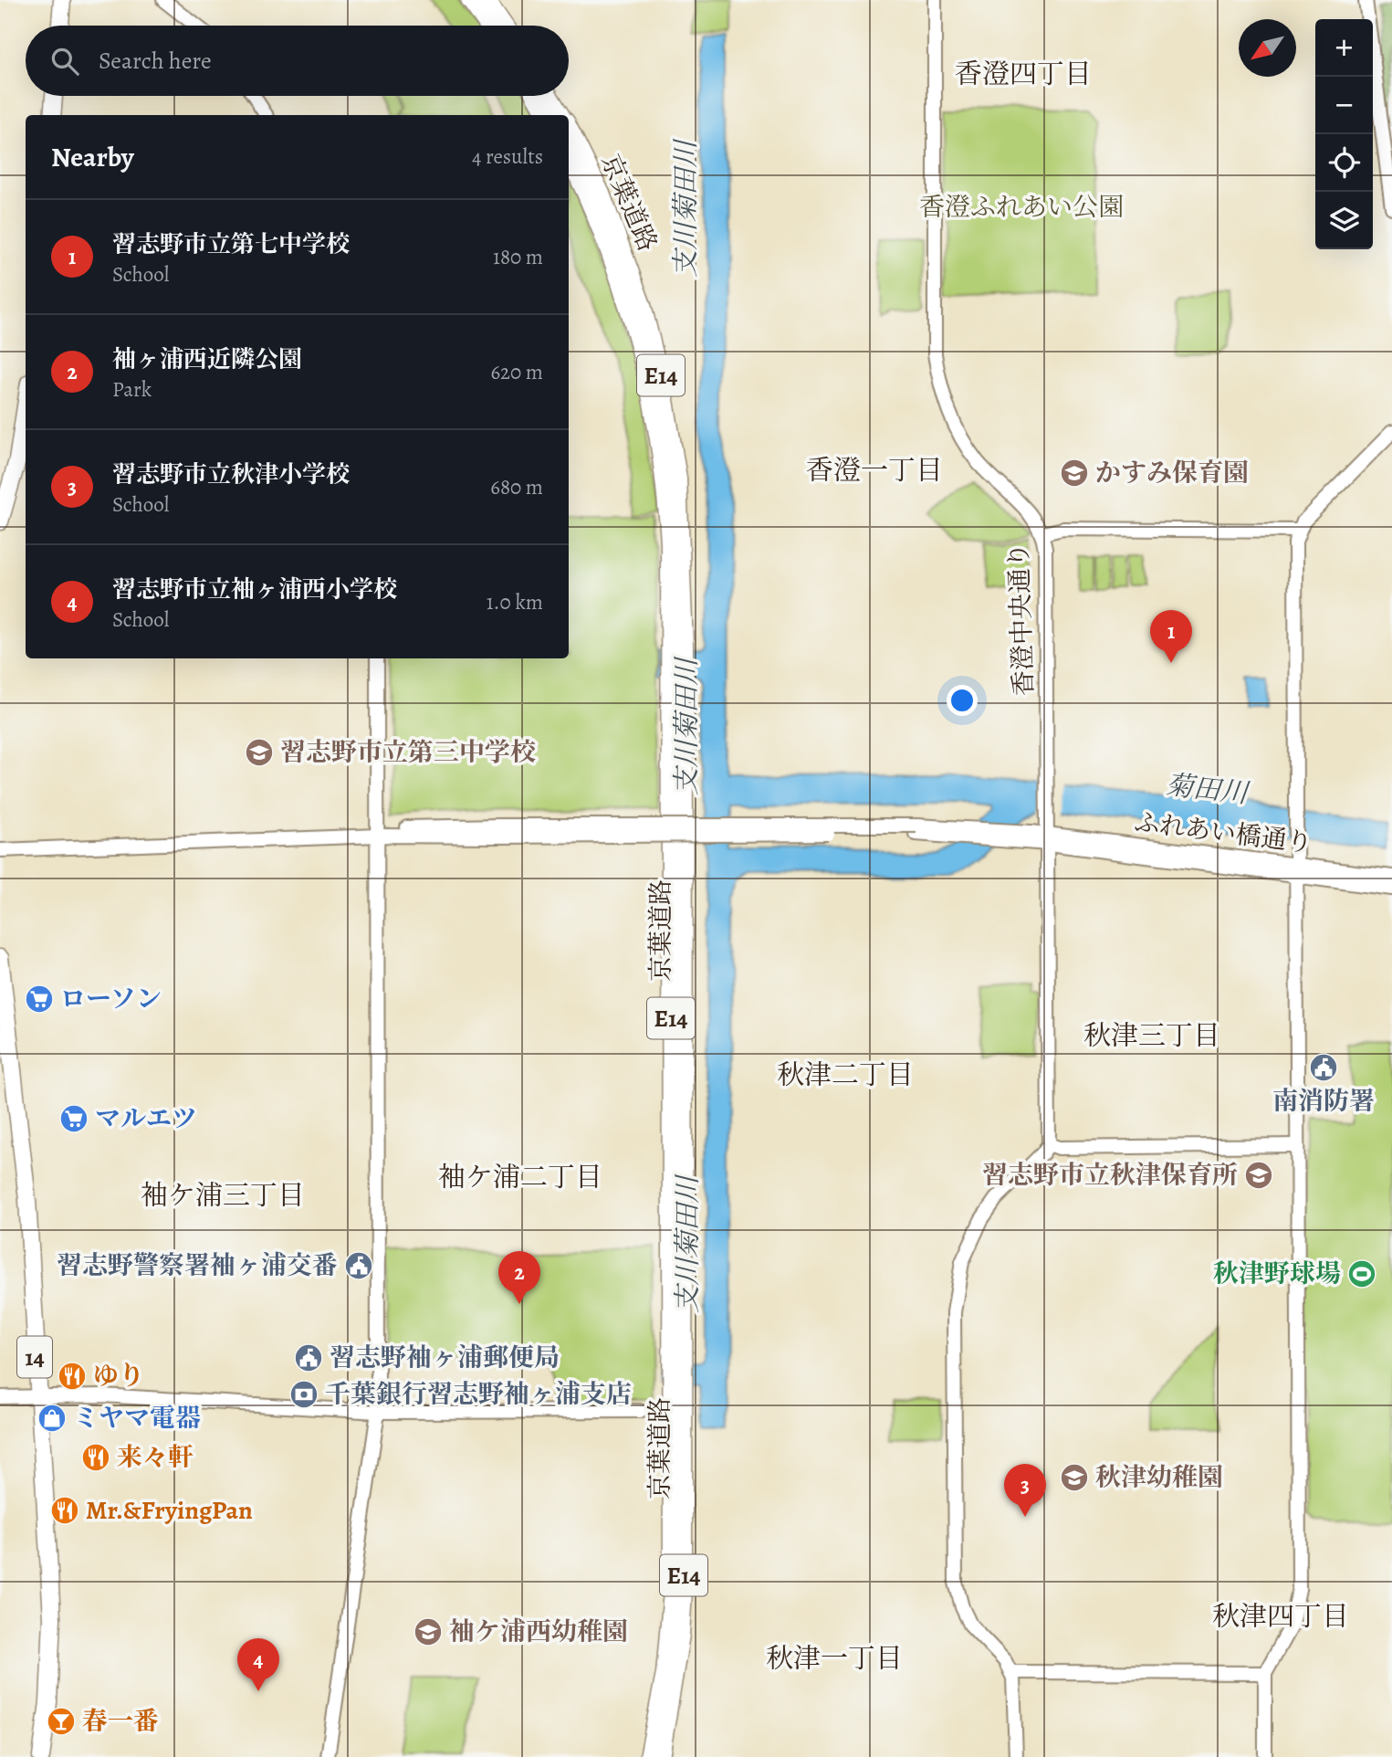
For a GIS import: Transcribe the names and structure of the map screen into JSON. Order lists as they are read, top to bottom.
{
  "streets": {
    "highway": ["京葉道路", "E14", "14"],
    "street": ["香澄中央通り", "ふれあい橋通り"]
  },
  "crossings": [
    ["香澄中央通り", "ふれあい橋通り"]
  ],
  "districts": [
    "香澄四丁目",
    "香澄一丁目",
    "秋津三丁目",
    "秋津二丁目",
    "袖ケ浦二丁目",
    "袖ケ浦三丁目",
    "秋津四丁目",
    "秋津一丁目"
  ],
  "water": ["支川菊田川", "菊田川"],
  "parks": ["香澄ふれあい公園"],
  "places": {
    "school or university": [
      "かすみ保育園",
      "習志野市立第三中学校",
      "習志野市立秋津保育所",
      "秋津幼稚園",
      "袖ケ浦西幼稚園"
    ],
    "supermarket": ["ローソン", "マルエツ"],
    "public building": ["南消防署", "習志野警察署袖ヶ浦交番", "習志野袖ヶ浦郵便局"],
    "sports": ["秋津野球場"],
    "restaurant": ["ゆり", "来々軒", "Mr.&FryingPan"],
    "bank": ["千葉銀行習志野袖ヶ浦支店"],
    "shop": ["ミヤマ電器"],
    "bar": ["春一番"]
  },
  "north": "bottom left",
  "page": {
    "map_buttons": ["+", "−"],
    "search": "Search here",
    "heading": ["Nearby", "4 results"],
    "list": [
      {
        "mark": "1",
        "name": "習志野市立第七中学校",
        "note": "School",
        "value": "180 m"
      },
      {
        "mark": "2",
        "name": "袖ヶ浦西近隣公園",
        "note": "Park",
        "value": "620 m"
      },
      {
        "mark": "3",
        "name": "習志野市立秋津小学校",
        "note": "School",
        "value": "680 m"
      },
      {
        "mark": "4",
        "name": "習志野市立袖ヶ浦西小学校",
        "note": "School",
        "value": "1.0 km"
      }
    ],
    "pins": [
      "1",
      "2",
      "3",
      "4"
    ]
  }
}
